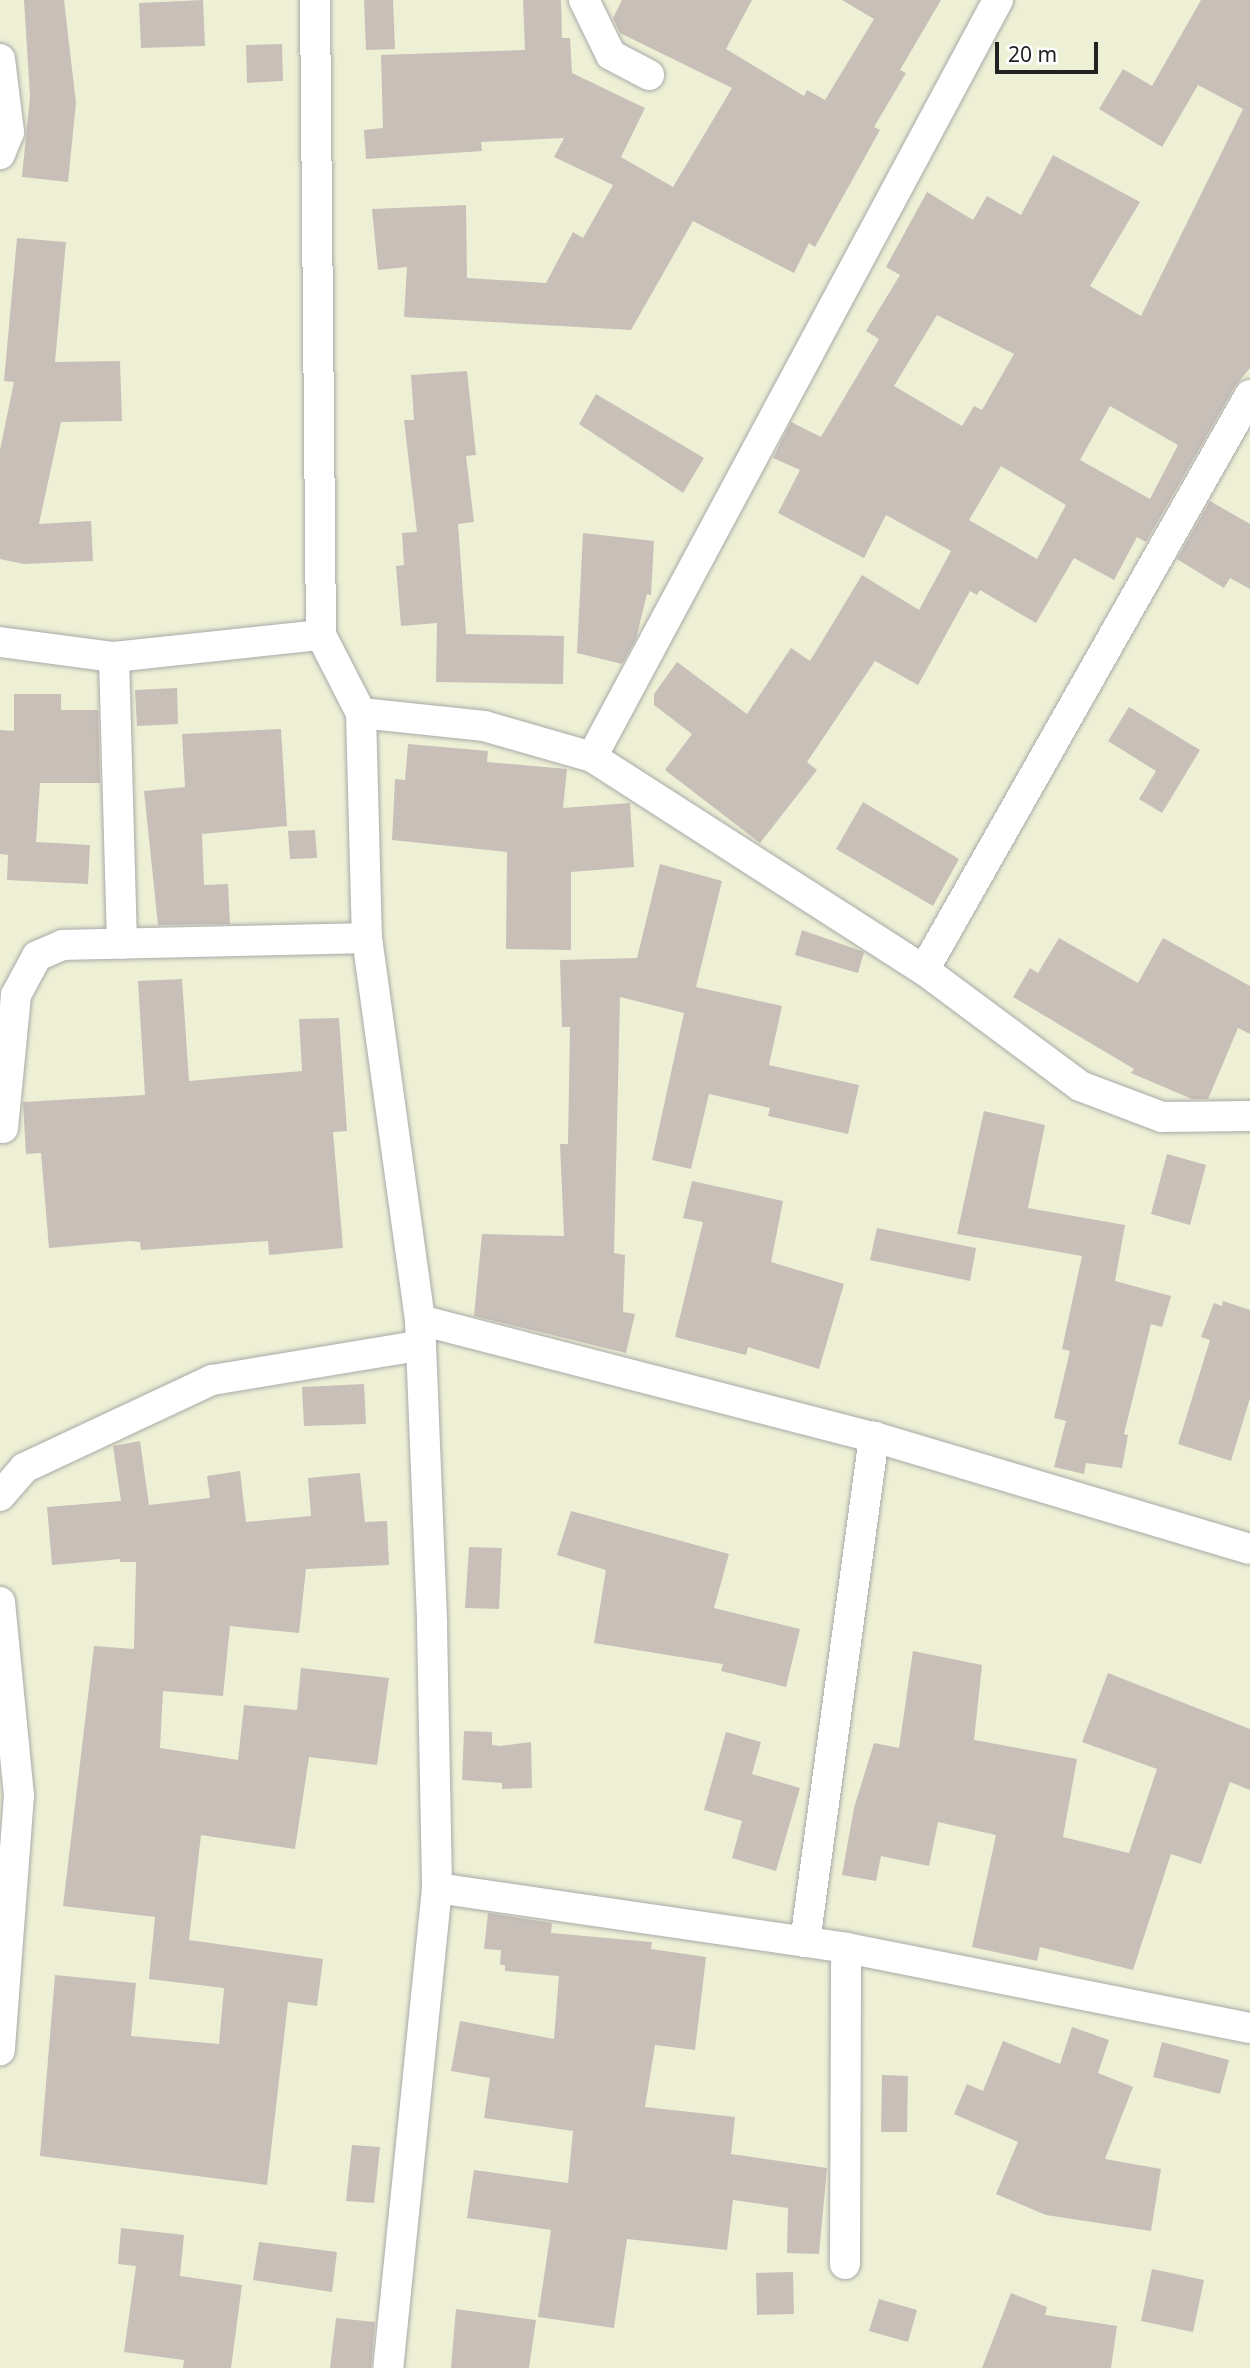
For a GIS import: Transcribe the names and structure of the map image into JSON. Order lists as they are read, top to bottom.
{
  "scale_bar": "20 m"
}
